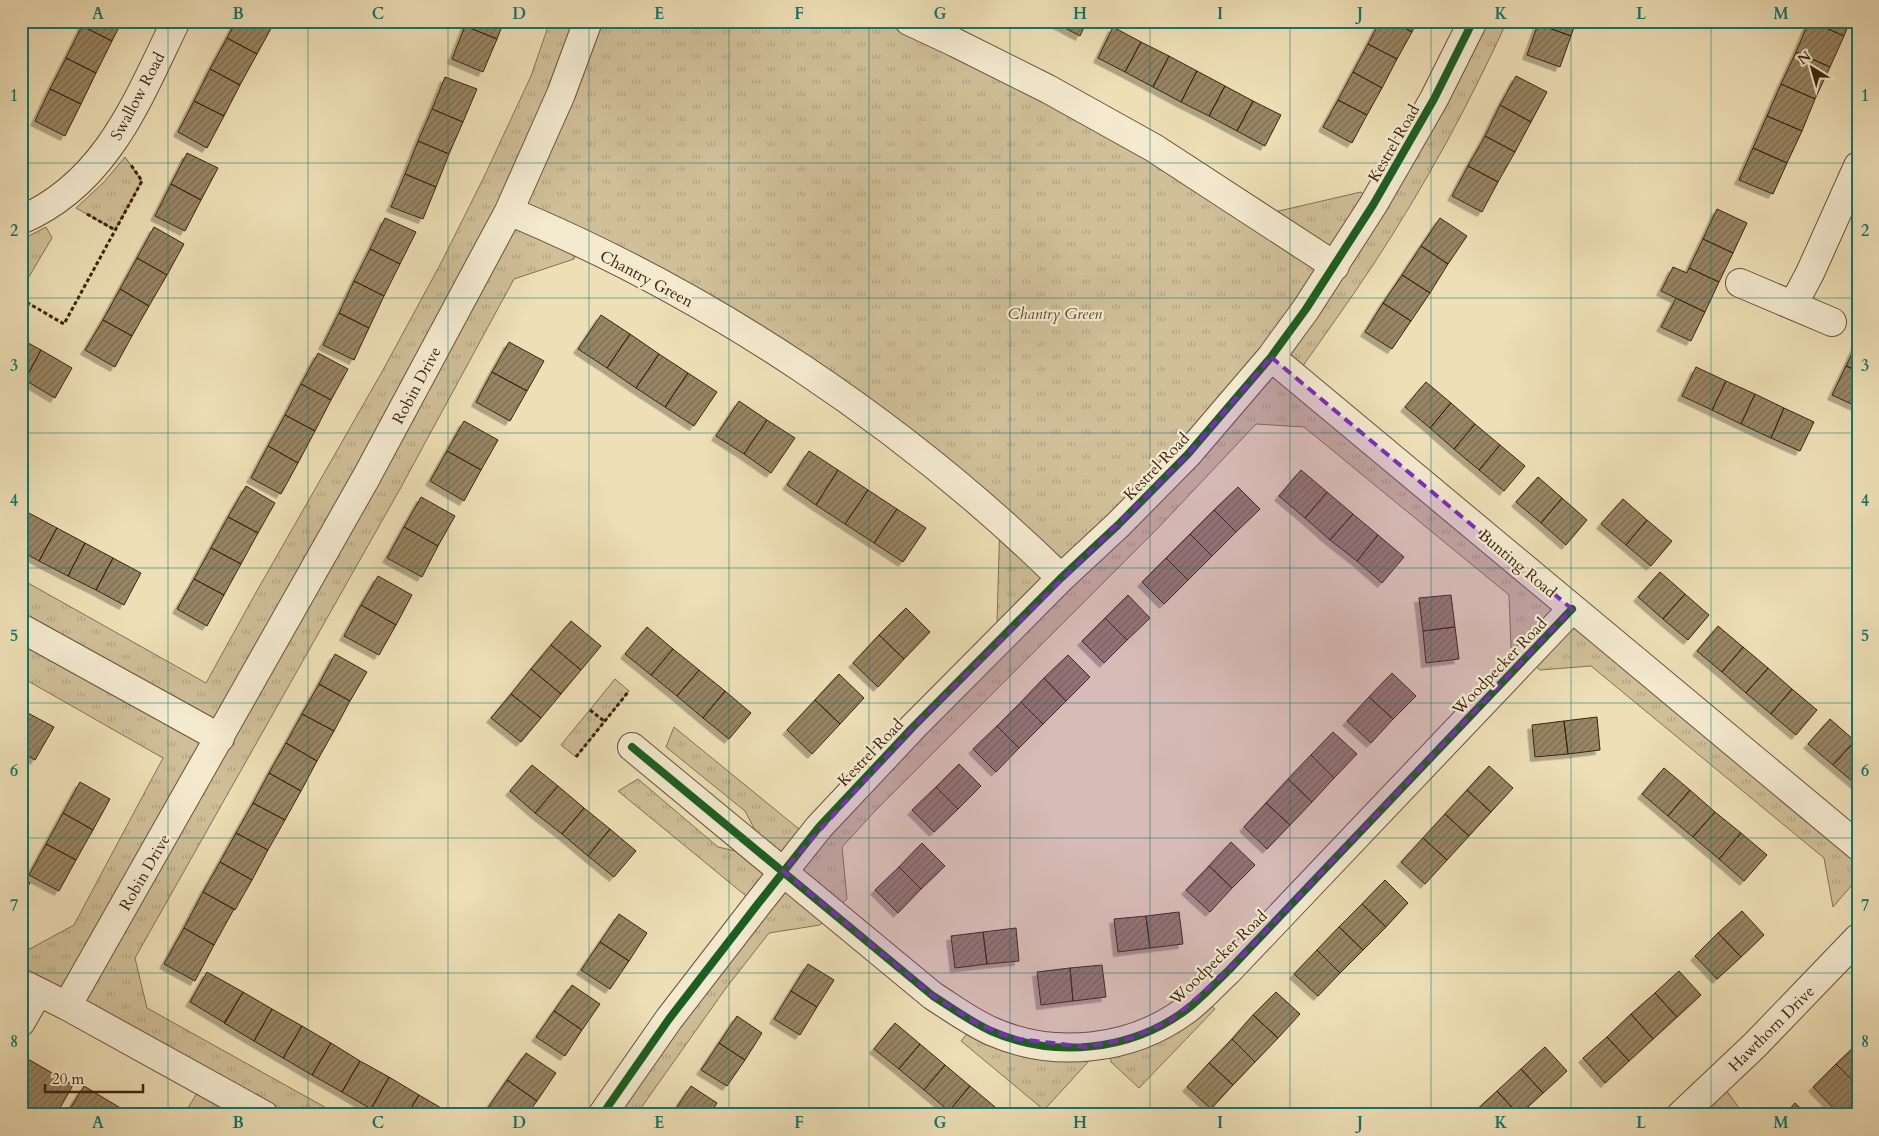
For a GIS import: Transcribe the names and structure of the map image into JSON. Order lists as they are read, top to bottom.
{
  "streets": {
    "street": [
      "Swallow Road",
      "Kestrel Road",
      "Chantry Green",
      "Robin Drive",
      "Bunting Road",
      "Woodpecker Road",
      "Hawthorn Drive"
    ]
  },
  "crossings": [
    ["Kestrel Road", "Chantry Green"],
    ["Kestrel Road", "Bunting Road"],
    ["Kestrel Road", "Woodpecker Road"],
    ["Chantry Green", "Robin Drive"],
    ["Bunting Road", "Woodpecker Road"]
  ],
  "parks": ["Chantry Green"],
  "scale_bar": "20 m",
  "north": "top left",
  "grid": {
    "columns": [
      "A",
      "B",
      "C",
      "D",
      "E",
      "F",
      "G",
      "H",
      "I",
      "J",
      "K",
      "L",
      "M"
    ],
    "rows": [
      "1",
      "2",
      "3",
      "4",
      "5",
      "6",
      "7",
      "8"
    ]
  }
}
